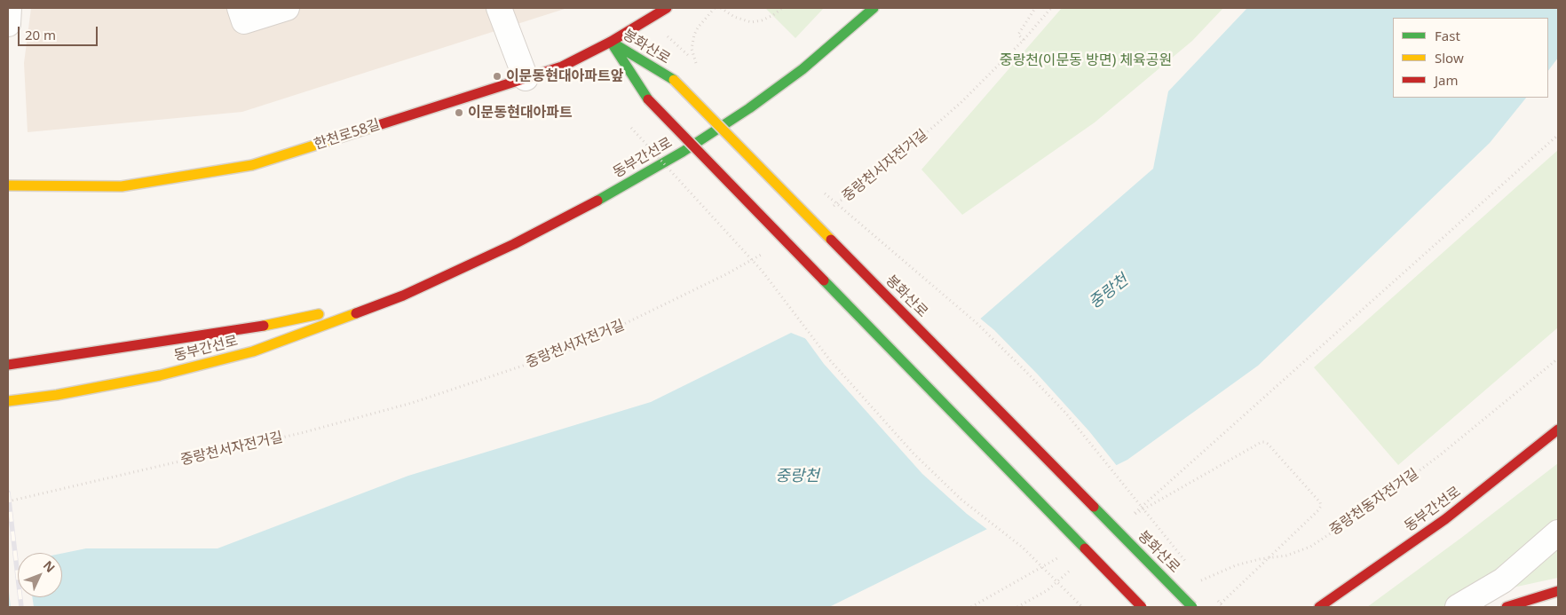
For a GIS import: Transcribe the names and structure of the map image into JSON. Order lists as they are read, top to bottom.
{
  "streets": {
    "main road": ["봉화산로", "한천로58길", "동부간선로"],
    "path": ["중랑천서자전거길", "중랑천동자전거길"]
  },
  "crossings": [
    ["봉화산로", "한천로58길"]
  ],
  "water": ["중랑천"],
  "parks": ["중랑천(이문동 방면) 체육공원"],
  "places": ["이문동현대아파트앞", "이문동현대아파트"],
  "legend": ["Fast", "Slow", "Jam"],
  "scale_bar": "20 m",
  "north": "top right"
}
